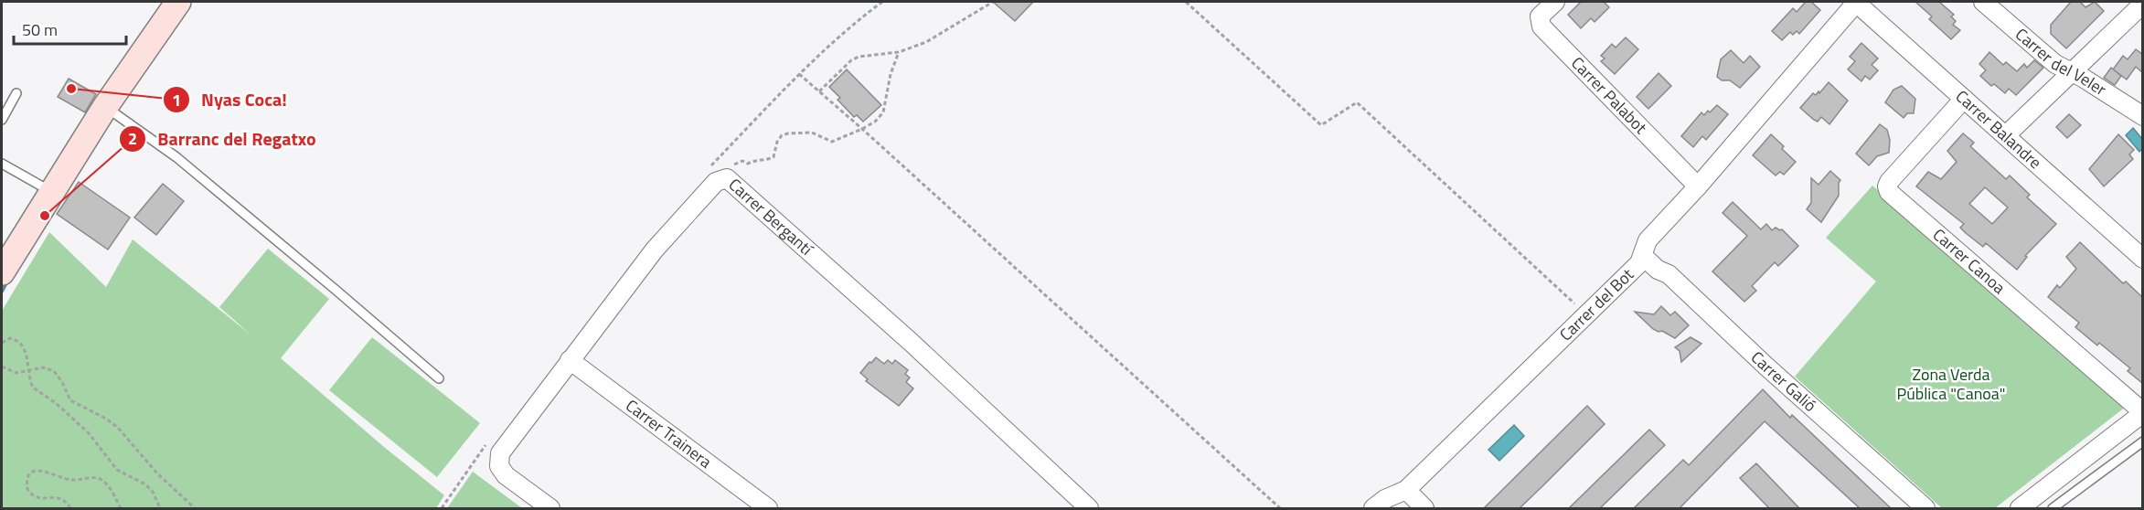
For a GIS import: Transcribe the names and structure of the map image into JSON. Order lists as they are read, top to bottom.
{
  "streets": {
    "street": [
      "Carrer del Veler",
      "Carrer Palabot",
      "Carrer Balandre",
      "Carrer Bergantí",
      "Carrer Canoa",
      "Carrer del Bot",
      "Carrer Galió",
      "Carrer Trainera"
    ]
  },
  "crossings": [
    ["Carrer Palabot", "Carrer del Bot"],
    ["Carrer Balandre", "Carrer Canoa"],
    ["Carrer Balandre", "Carrer del Bot"],
    ["Carrer Bergantí", "Carrer Trainera"],
    ["Carrer del Bot", "Carrer Galió"]
  ],
  "parks": ["Zona Verda Pública \"Canoa\""],
  "places": ["Nyas Coca!", "Barranc del Regatxo"],
  "scale_bar": "50 m"
}
